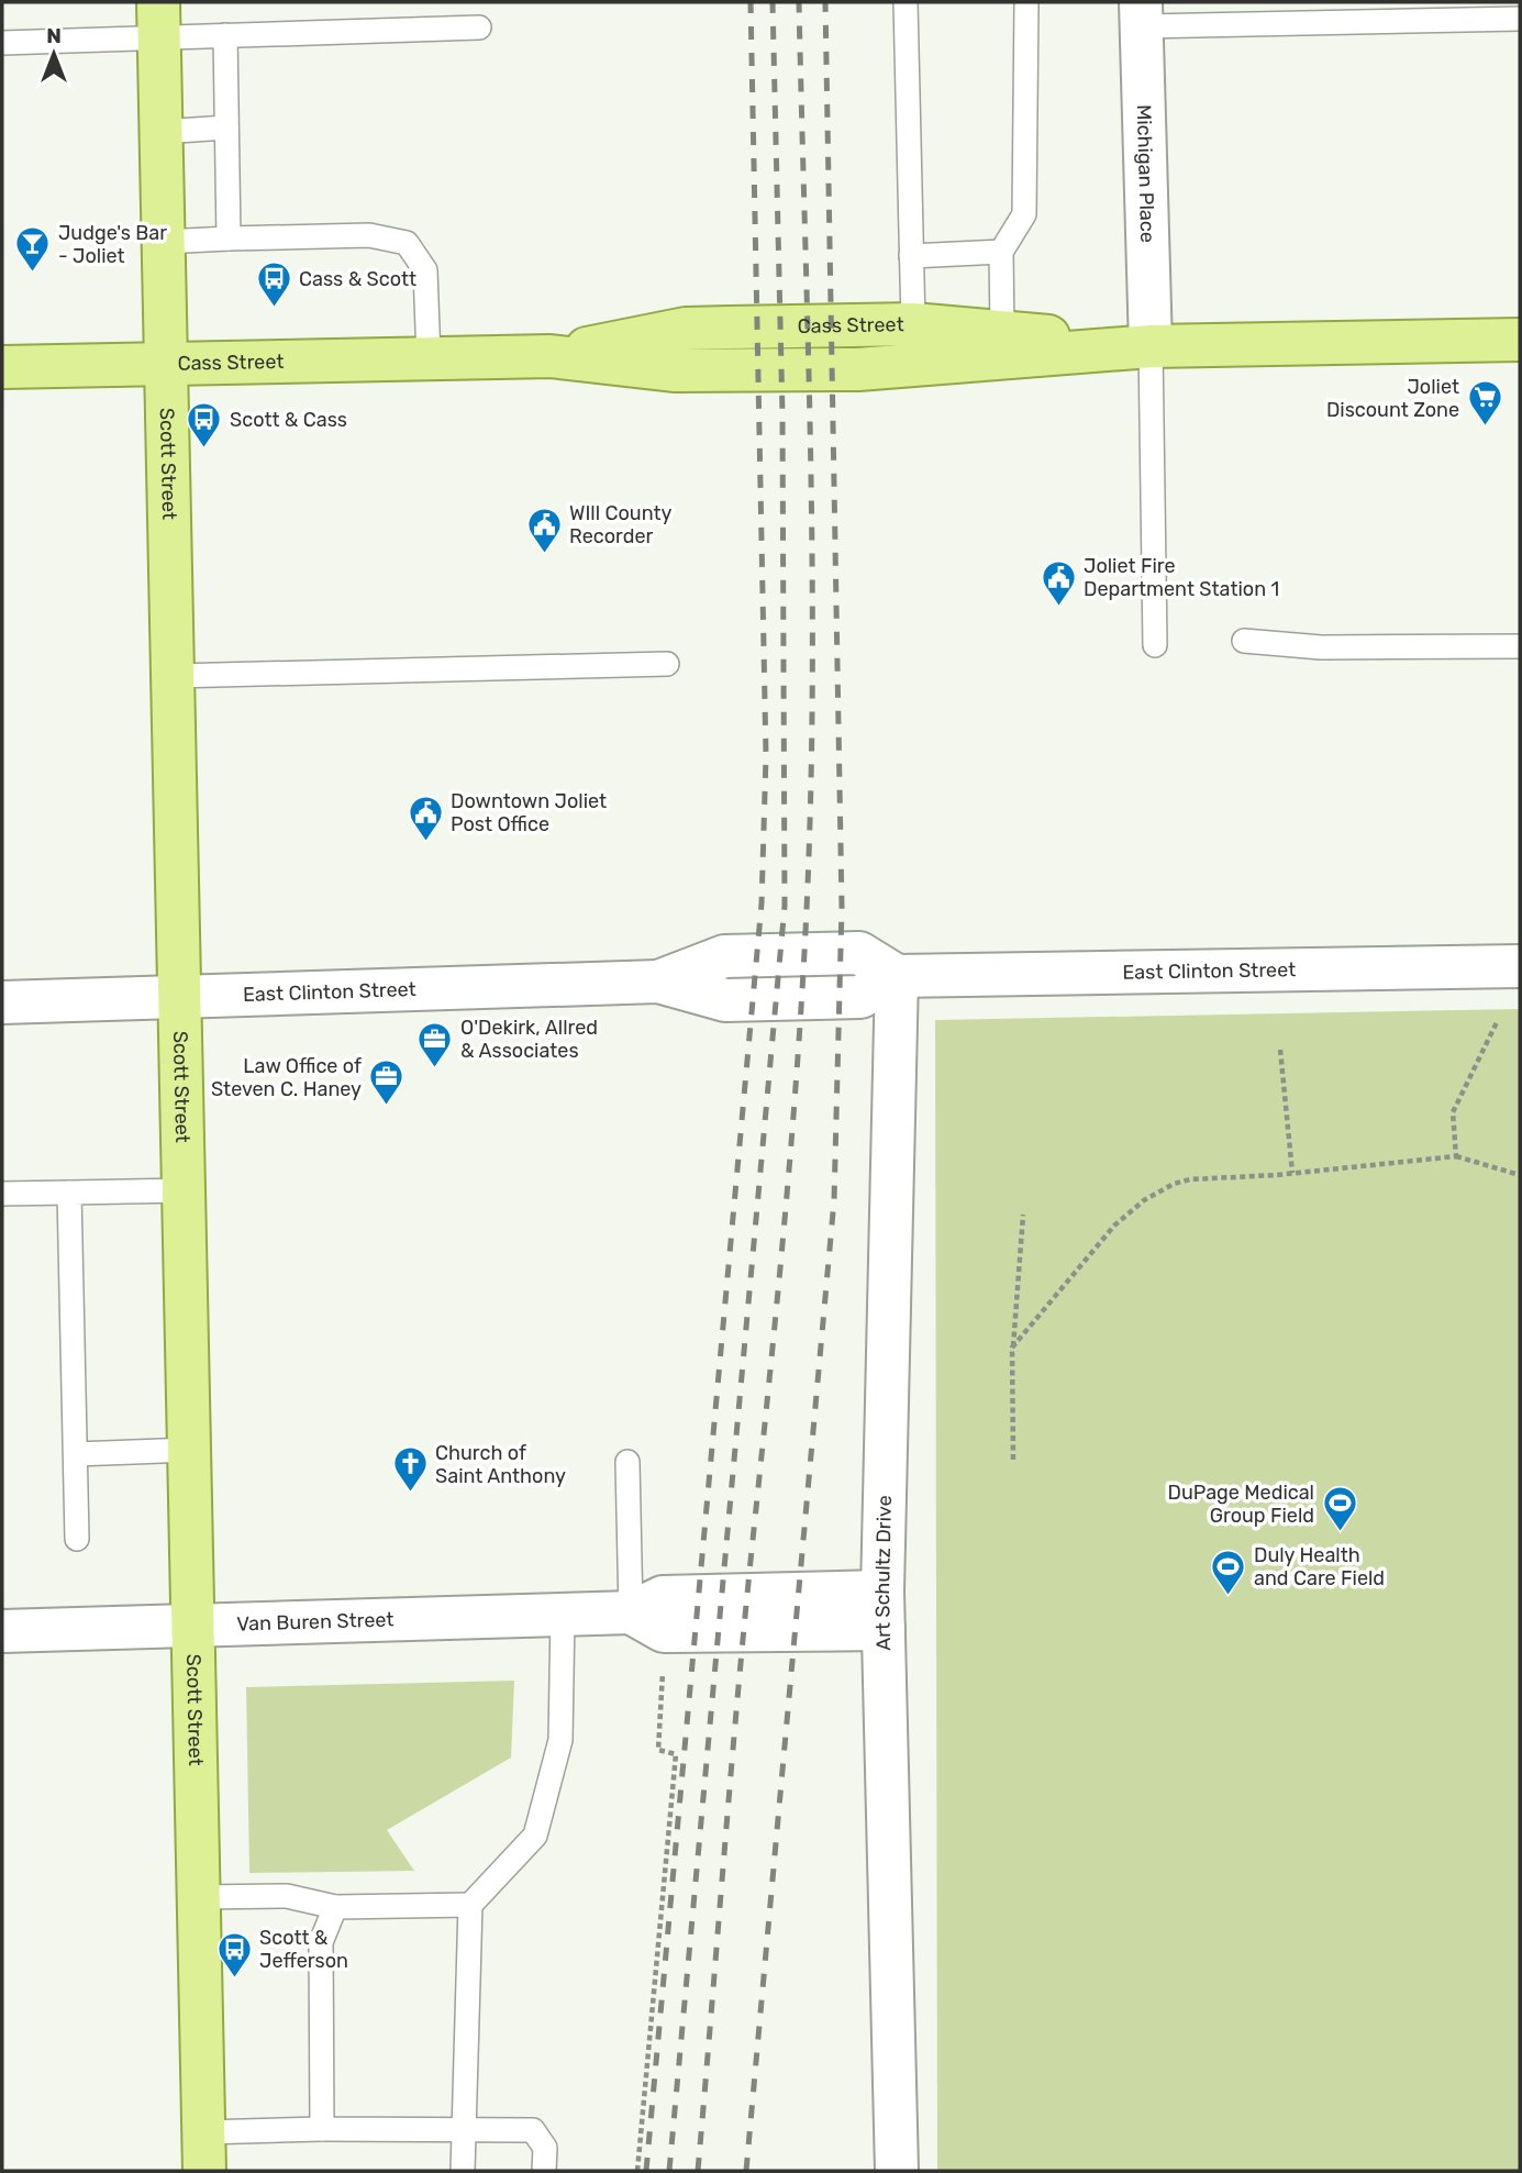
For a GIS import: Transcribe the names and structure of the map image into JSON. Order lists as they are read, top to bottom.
{
  "streets": {
    "main road": ["Cass Street", "Scott Street"],
    "street": [
      "Michigan Place",
      "East Clinton Street",
      "Art Schultz Drive",
      "Van Buren Street"
    ]
  },
  "crossings": [
    ["Michigan Place", "Cass Street"],
    ["Cass Street", "Scott Street"],
    ["Scott Street", "East Clinton Street"],
    ["Scott Street", "Van Buren Street"],
    ["East Clinton Street", "Art Schultz Drive"]
  ],
  "places": {
    "bar": ["Judge's Bar - Joliet"],
    "bus stop": ["Cass & Scott", "Scott & Cass", "Scott & Jefferson"],
    "supermarket": ["Joliet Discount Zone"],
    "public building": ["WIll County Recorder", "Joliet Fire Department Station 1", "Downtown Joliet Post Office"],
    "office": ["O'Dekirk, Allred & Associates", "Law Office of Steven C. Haney"],
    "church": ["Church of Saint Anthony"],
    "sports": ["DuPage Medical Group Field", "Duly Health and Care Field"]
  },
  "north": "top"
}
